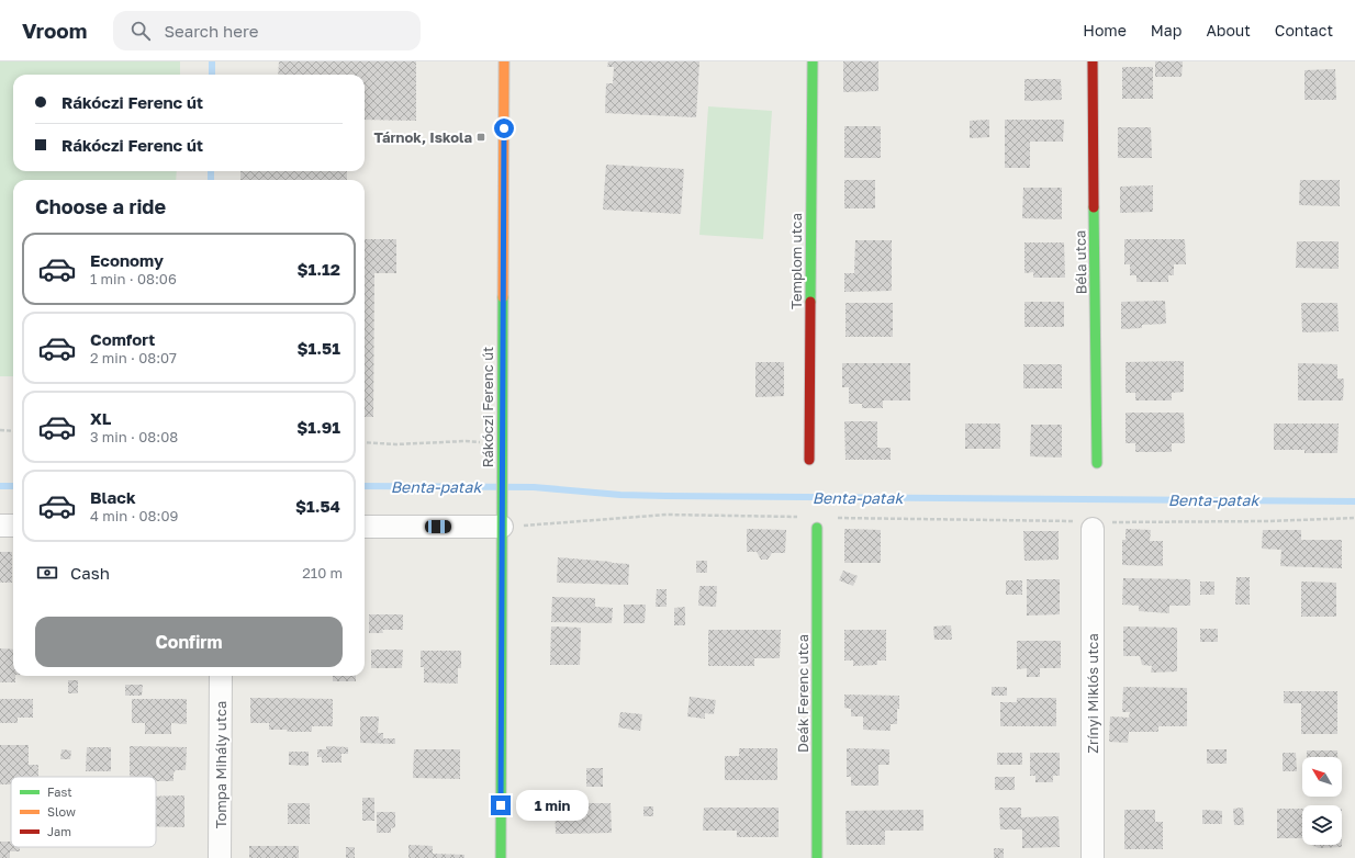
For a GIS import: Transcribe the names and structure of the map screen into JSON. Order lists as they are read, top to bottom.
{
  "streets": {
    "street": [
      "Templom utca",
      "Béla utca",
      "Rákóczi Ferenc út",
      "Deák Ferenc utca",
      "Zrínyi Miklós utca",
      "Tompa Mihály utca"
    ]
  },
  "water": ["Benta-patak"],
  "places": {
    "transit": ["Tárnok, Iskola"]
  },
  "legend": ["Fast", "Slow", "Jam"],
  "north": "top left",
  "page": {
    "header": "Vroom",
    "search": "Search here",
    "nav": [
      "Home",
      "Map",
      "About",
      "Contact"
    ],
    "banner": ["Rákóczi Ferenc út", "Rákóczi Ferenc út"],
    "heading": "Choose a ride",
    "list": [
      {
        "name": "Economy",
        "note": "1 min · 08:06",
        "value": "$1.12"
      },
      {
        "name": "Comfort",
        "note": "2 min · 08:07",
        "value": "$1.51"
      },
      {
        "name": "XL",
        "note": "3 min · 08:08",
        "value": "$1.91"
      },
      {
        "name": "Black",
        "note": "4 min · 08:09",
        "value": "$1.54"
      }
    ],
    "pay": ["Cash", "210 m"],
    "buttons": "Confirm",
    "bubble": "1 min"
  }
}
